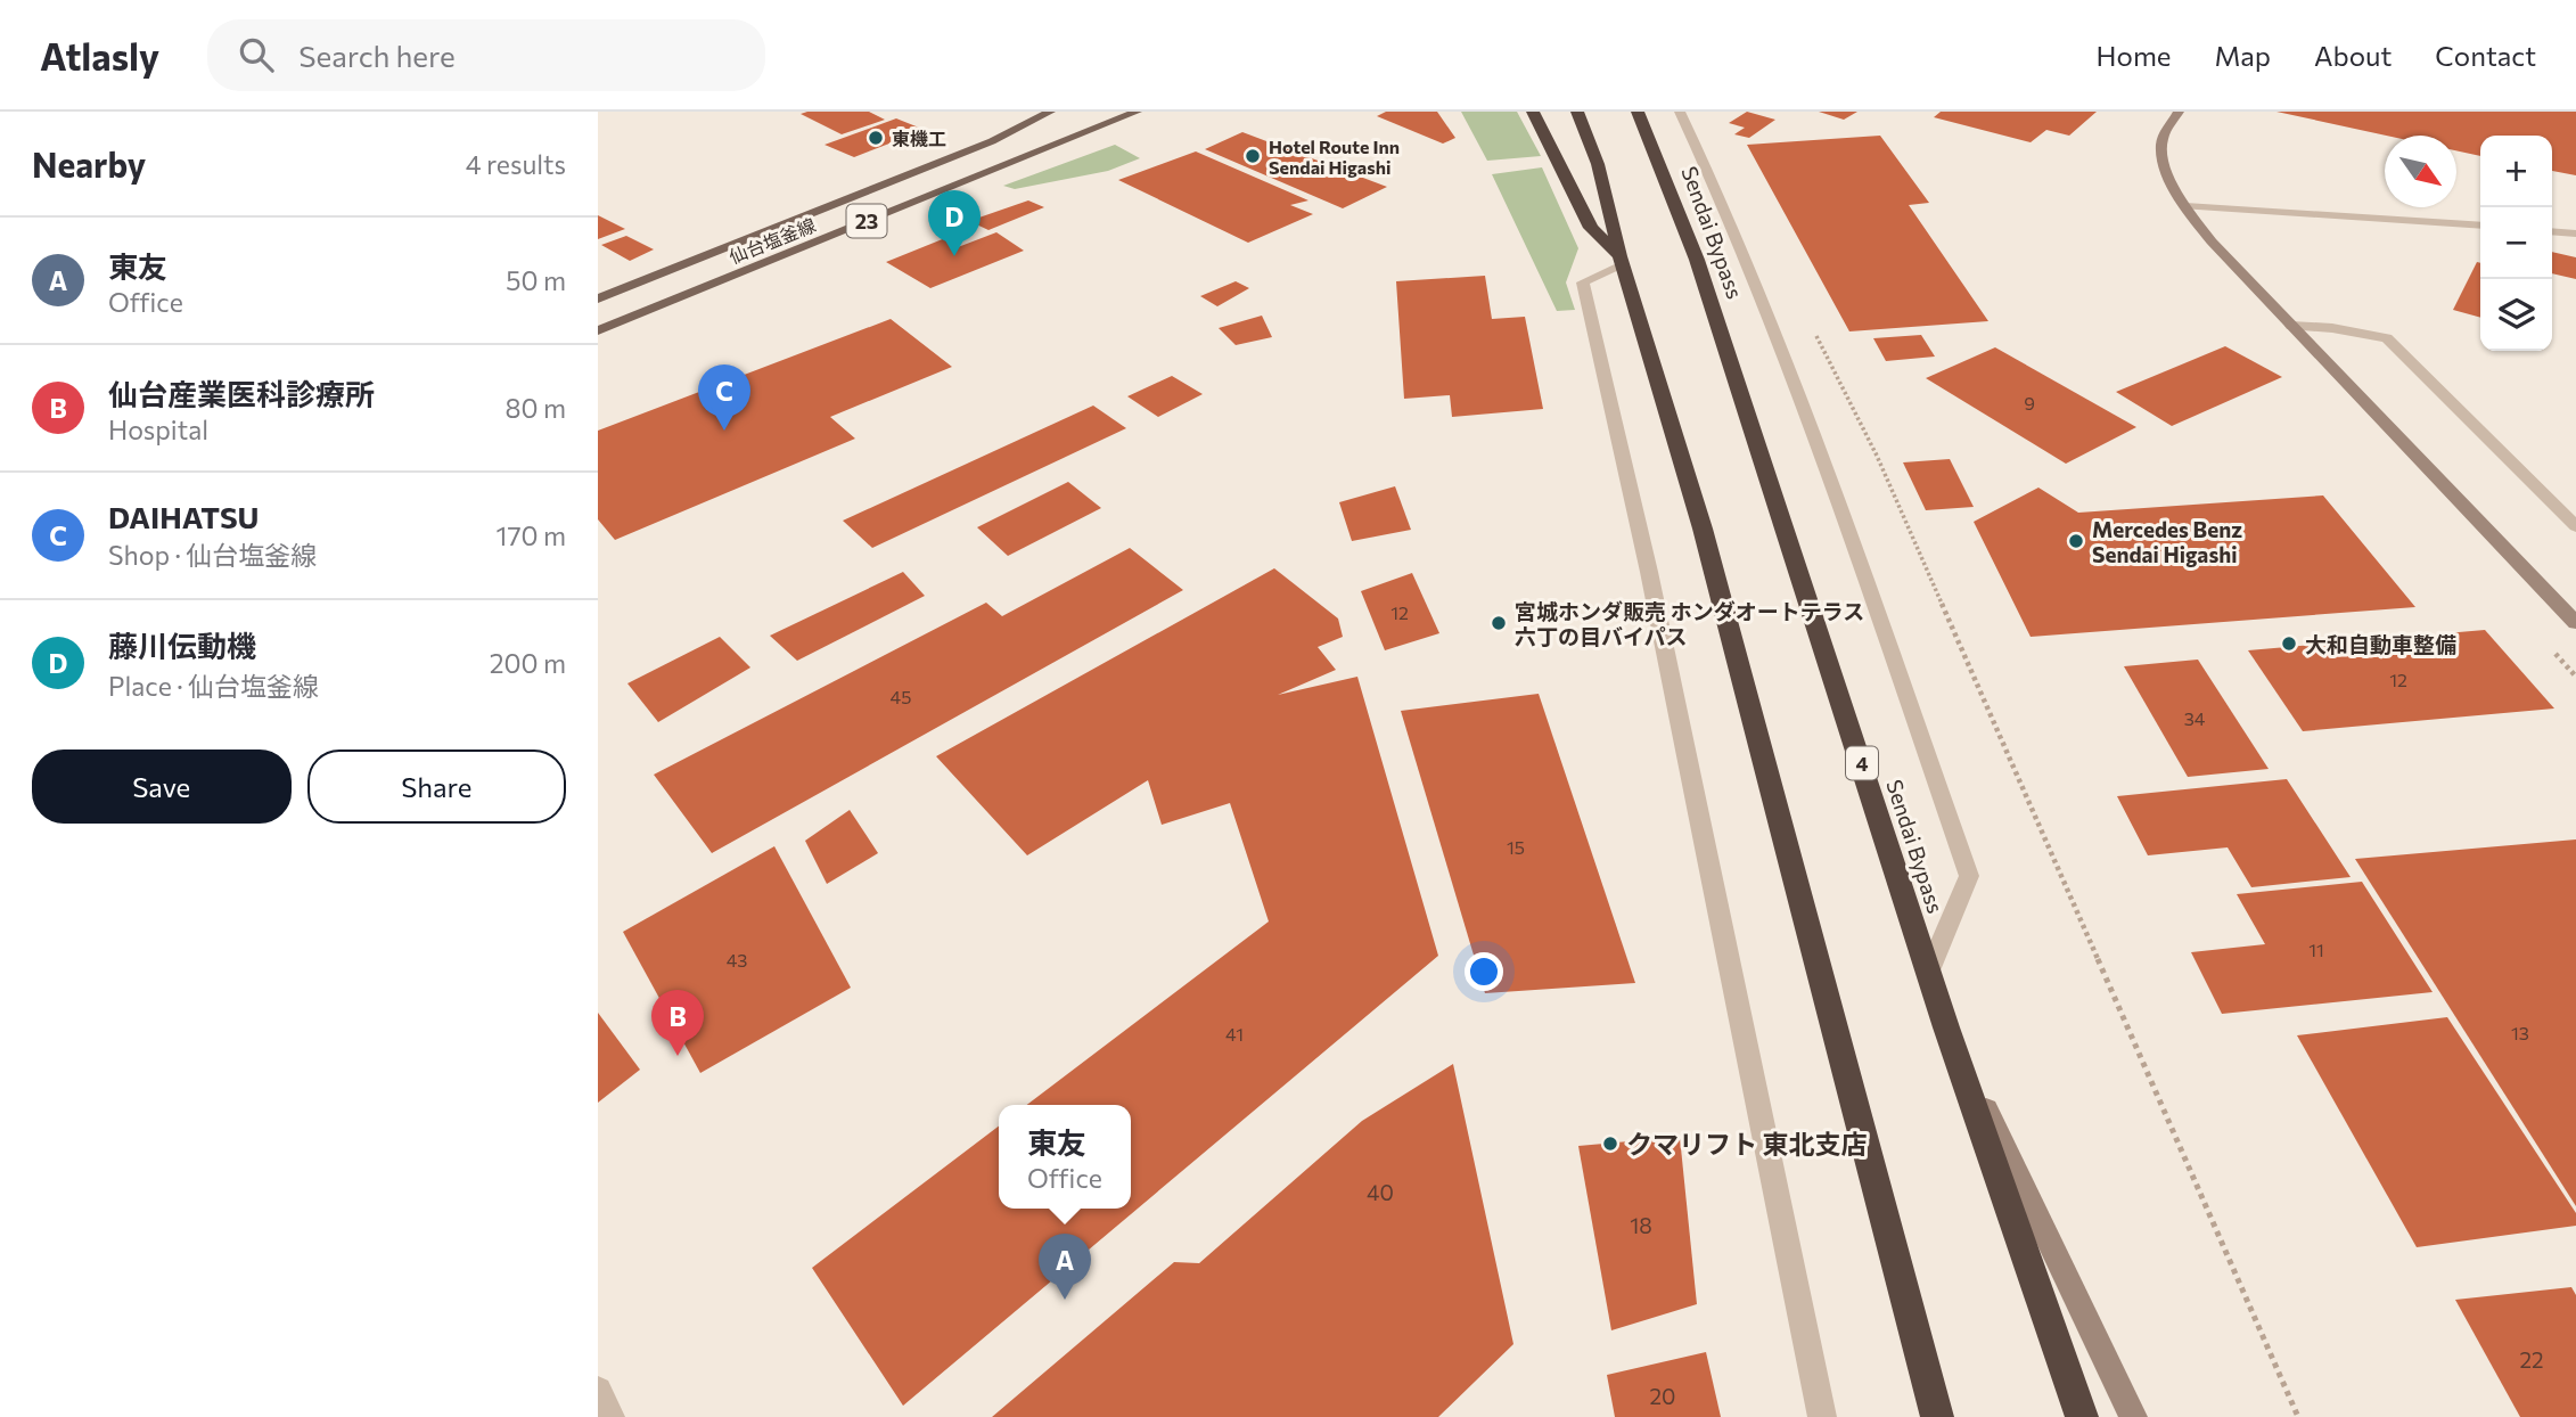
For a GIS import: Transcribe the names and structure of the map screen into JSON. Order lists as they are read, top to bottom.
{
  "streets": {
    "highway": ["Sendai Bypass", "4"],
    "main road": ["23", "仙台塩釜線"]
  },
  "places": [
    "東機工",
    "Hotel Route Inn Sendai Higashi",
    "Mercedes Benz Sendai Higashi",
    "宮城ホンダ販売 ホンダオートテラス 六丁の目バイパス",
    "大和自動車整備",
    "クマリフト 東北支店"
  ],
  "house_numbers": [
    "9",
    "12",
    "12",
    "45",
    "34",
    "15",
    "11",
    "43",
    "13",
    "41",
    "40",
    "18",
    "22",
    "20"
  ],
  "north": "bottom right",
  "page": {
    "header": "Atlasly",
    "search": "Search here",
    "nav": [
      "Home",
      "Map",
      "About",
      "Contact"
    ],
    "heading": ["Nearby", "4 results"],
    "map_buttons": ["+", "−"],
    "pins": [
      "D",
      "C",
      "B",
      "A"
    ],
    "list": [
      {
        "mark": "A",
        "name": "東友",
        "note": "Office",
        "value": "50 m"
      },
      {
        "mark": "B",
        "name": "仙台産業医科診療所",
        "note": "Hospital",
        "value": "80 m"
      },
      {
        "mark": "C",
        "name": "DAIHATSU",
        "note": "Shop · 仙台塩釜線",
        "value": "170 m"
      },
      {
        "mark": "D",
        "name": "藤川伝動機",
        "note": "Place · 仙台塩釜線",
        "value": "200 m"
      }
    ],
    "buttons": ["Save", "Share"],
    "popup": ["東友", "Office"]
  }
}
